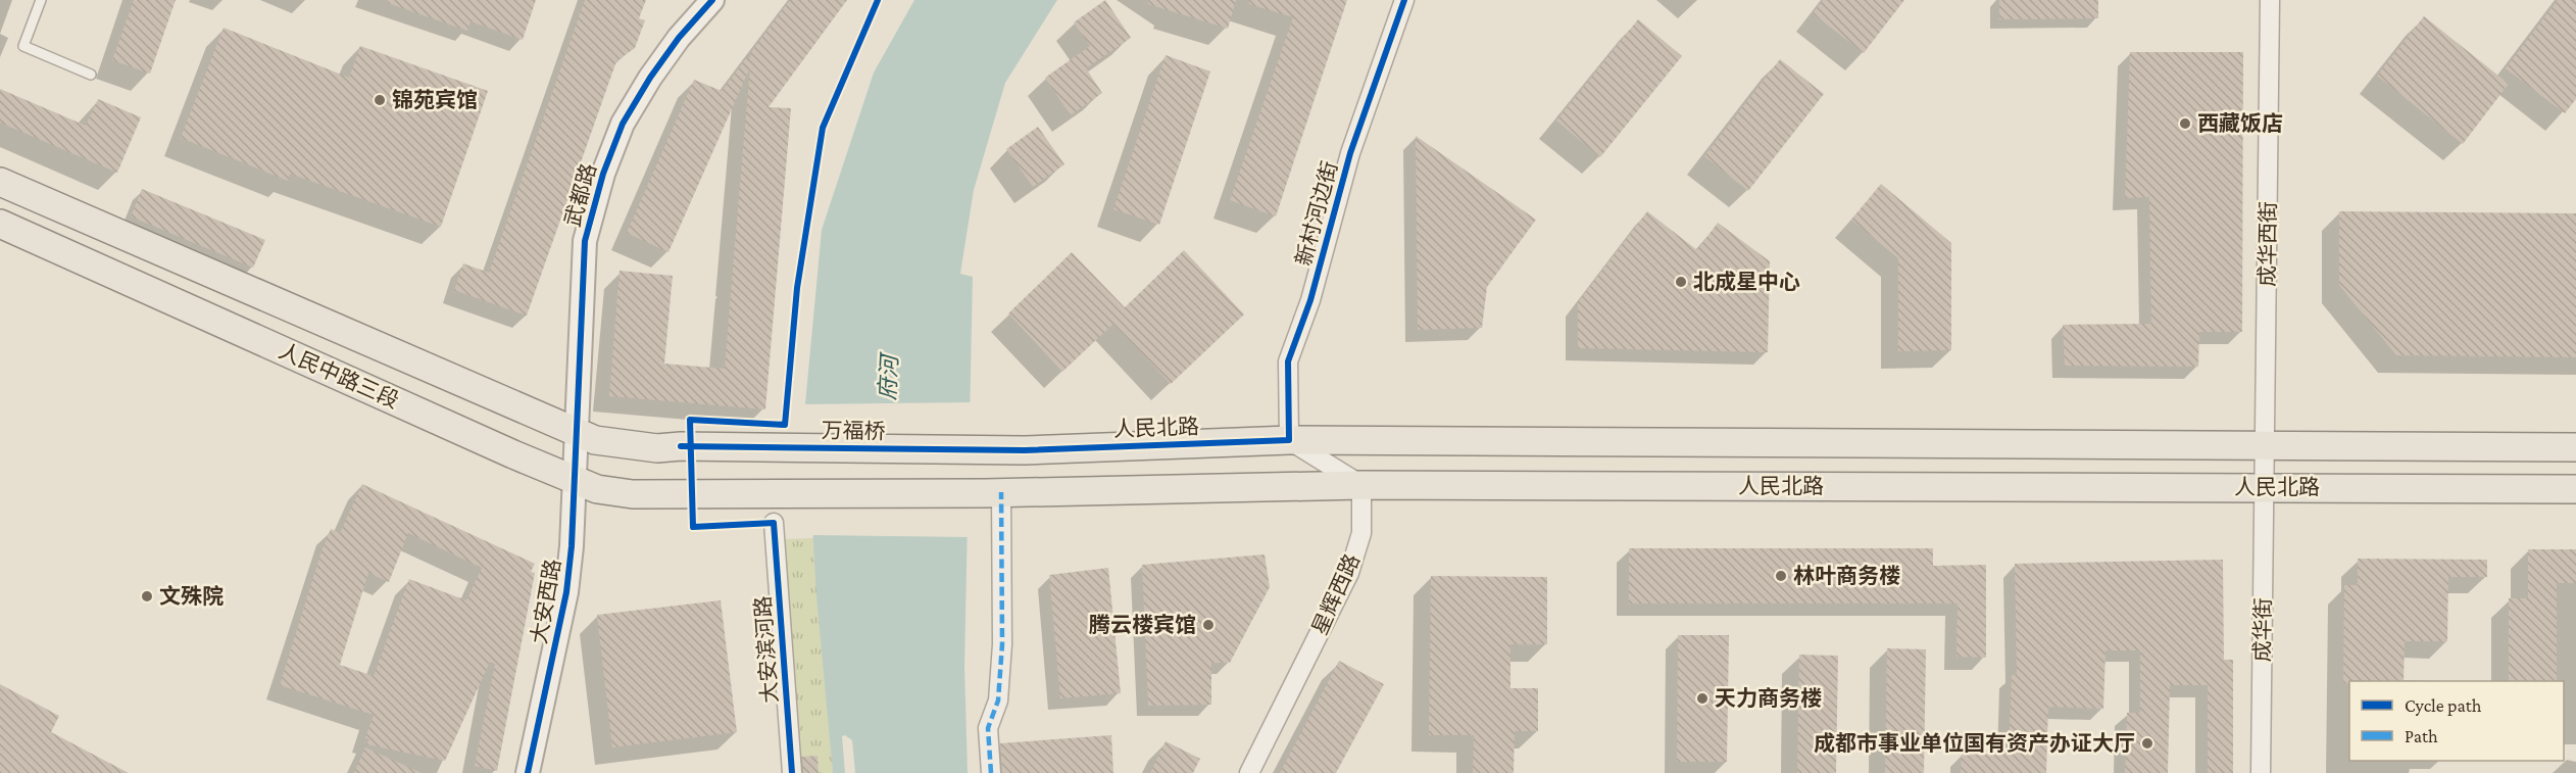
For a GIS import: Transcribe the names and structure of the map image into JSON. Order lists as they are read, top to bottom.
{
  "streets": {
    "main road": ["人民中路三段", "人民北路", "万福桥"],
    "street": [
      "武都路",
      "新村河边街",
      "成华西街",
      "星辉西路",
      "大安西路",
      "成华街",
      "大安滨河路"
    ]
  },
  "crossings": [
    ["武都路", "人民中路三段"],
    ["武都路", "大安西路"],
    ["新村河边街", "人民北路"],
    ["成华西街", "人民北路"],
    ["成华西街", "成华街"],
    ["人民中路三段", "人民北路"],
    ["人民中路三段", "万福桥"],
    ["人民中路三段", "大安西路"],
    ["人民北路", "万福桥"],
    ["人民北路", "星辉西路"],
    ["人民北路", "成华街"]
  ],
  "water": ["府河"],
  "places": [
    "锦苑宾馆",
    "西藏饭店",
    "北成星中心",
    "林叶商务楼",
    "文殊院",
    "腾云楼宾馆",
    "天力商务楼",
    "成都市事业单位国有资产办证大厅"
  ],
  "legend": ["Cycle path", "Path"]
}
